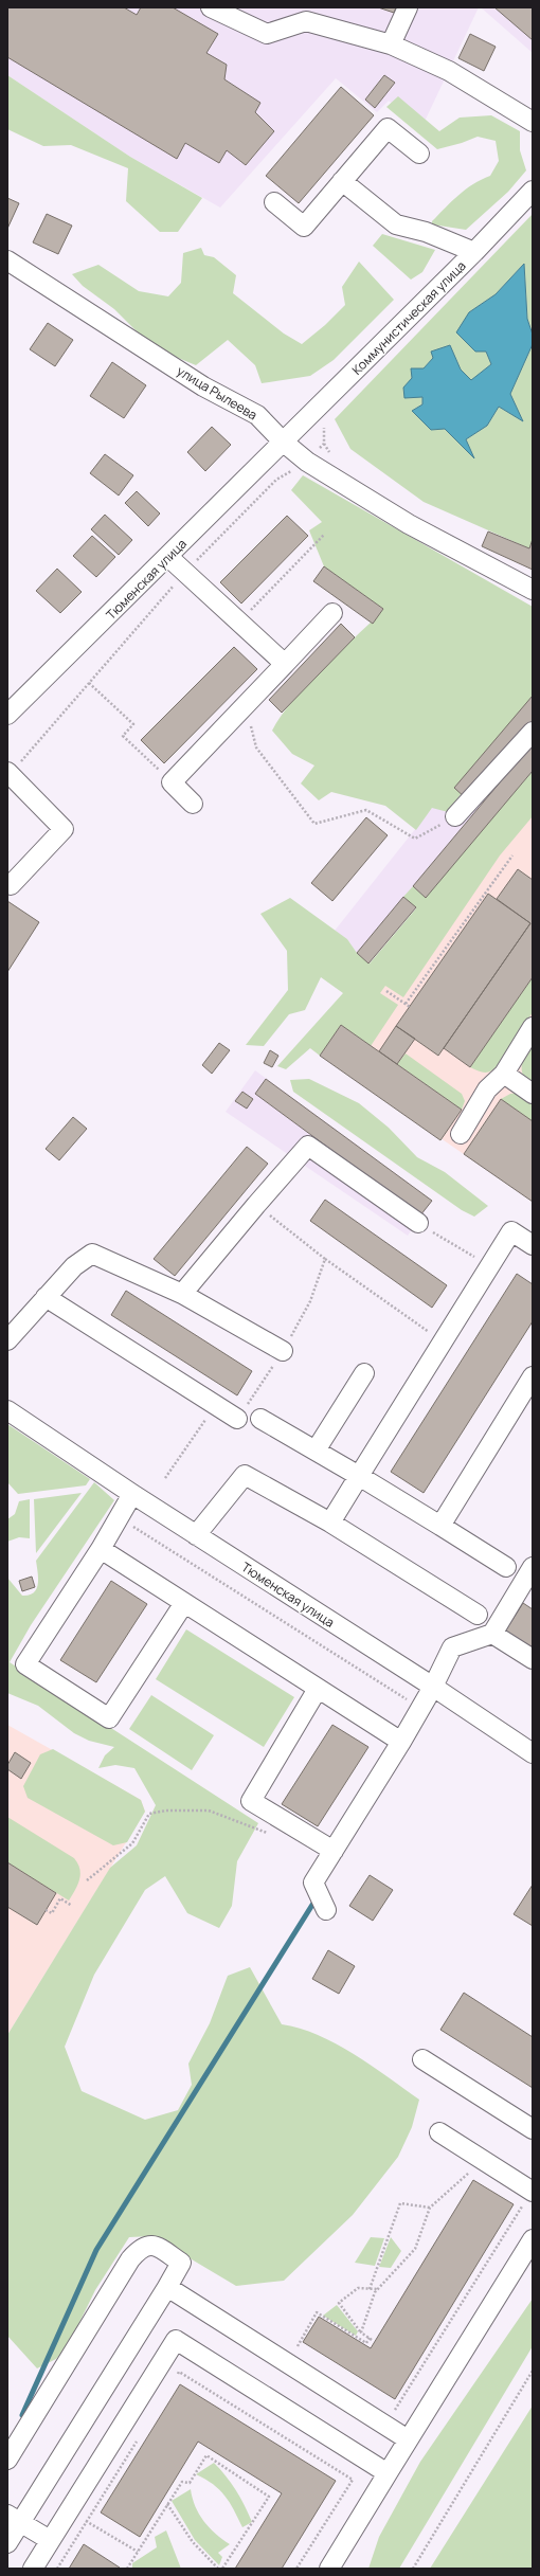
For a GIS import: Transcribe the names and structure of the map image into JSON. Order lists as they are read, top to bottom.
{
  "streets": {
    "street": ["Коммунистическая улица", "улица Рылеева", "Тюменская улица"]
  },
  "crossings": [
    ["Коммунистическая улица", "улица Рылеева"],
    ["Коммунистическая улица", "Тюменская улица"],
    ["улица Рылеева", "Тюменская улица"]
  ]
}
